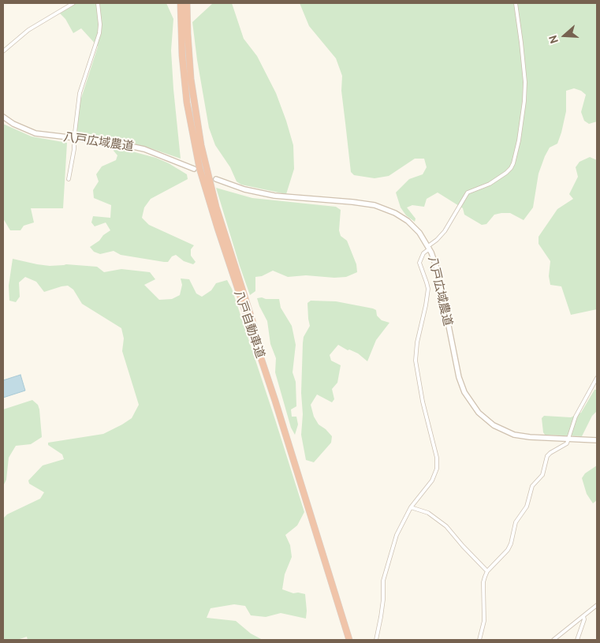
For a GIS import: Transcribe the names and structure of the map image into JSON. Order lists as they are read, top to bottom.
{
  "streets": {
    "highway": ["八戸自動車道"],
    "street": ["八戸広域農道"]
  },
  "north": "left"
}
